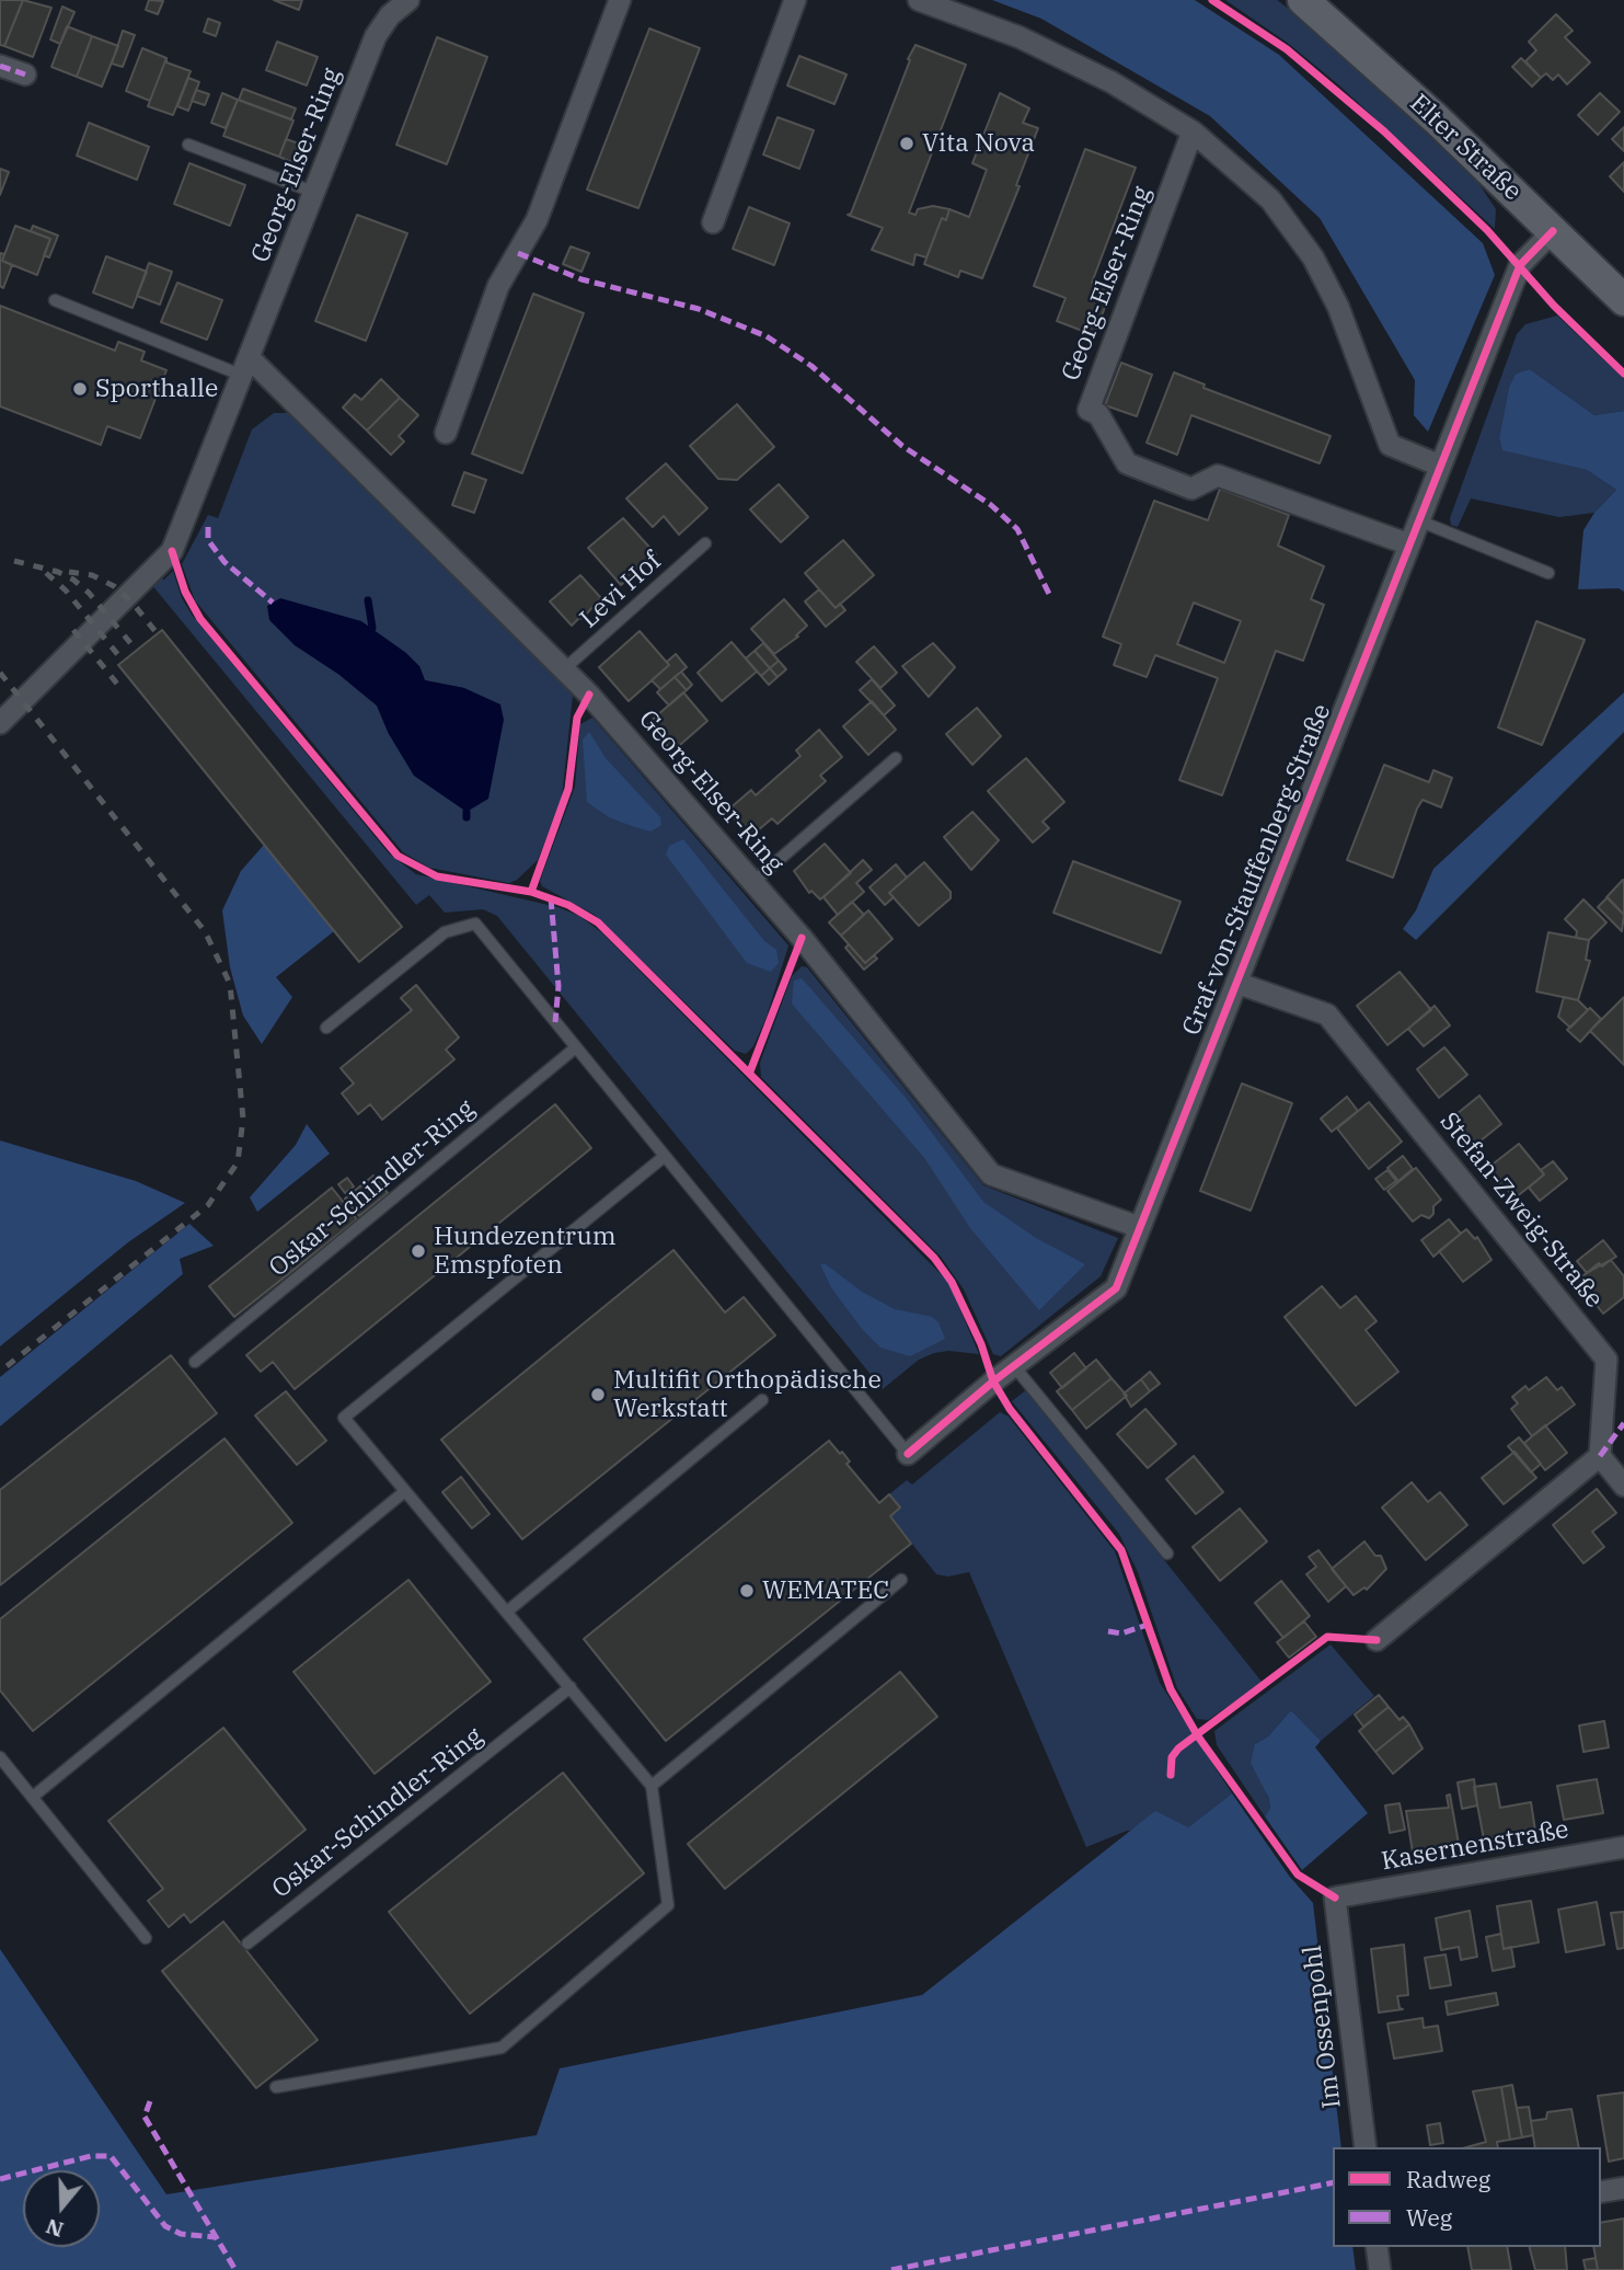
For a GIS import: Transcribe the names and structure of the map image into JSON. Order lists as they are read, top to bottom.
{
  "streets": {
    "main road": ["Elter Straße"],
    "street": [
      "Georg-Elser-Ring",
      "Graf-von-Stauffenberg-Straße",
      "Stefan-Zweig-Straße",
      "Kasernenstraße",
      "Im Ossenpohl"
    ],
    "lane": ["Levi Hof", "Oskar-Schindler-Ring"]
  },
  "crossings": [
    ["Elter Straße", "Graf-von-Stauffenberg-Straße"],
    ["Georg-Elser-Ring", "Levi Hof"],
    ["Georg-Elser-Ring", "Graf-von-Stauffenberg-Straße"],
    ["Graf-von-Stauffenberg-Straße", "Stefan-Zweig-Straße"],
    ["Kasernenstraße", "Im Ossenpohl"]
  ],
  "places": [
    "Vita Nova",
    "Sporthalle",
    "Hundezentrum Emspfoten",
    "Multifit Orthopädische Werkstatt",
    "WEMATEC"
  ],
  "legend": ["Radweg", "Weg"],
  "north": "bottom"
}
